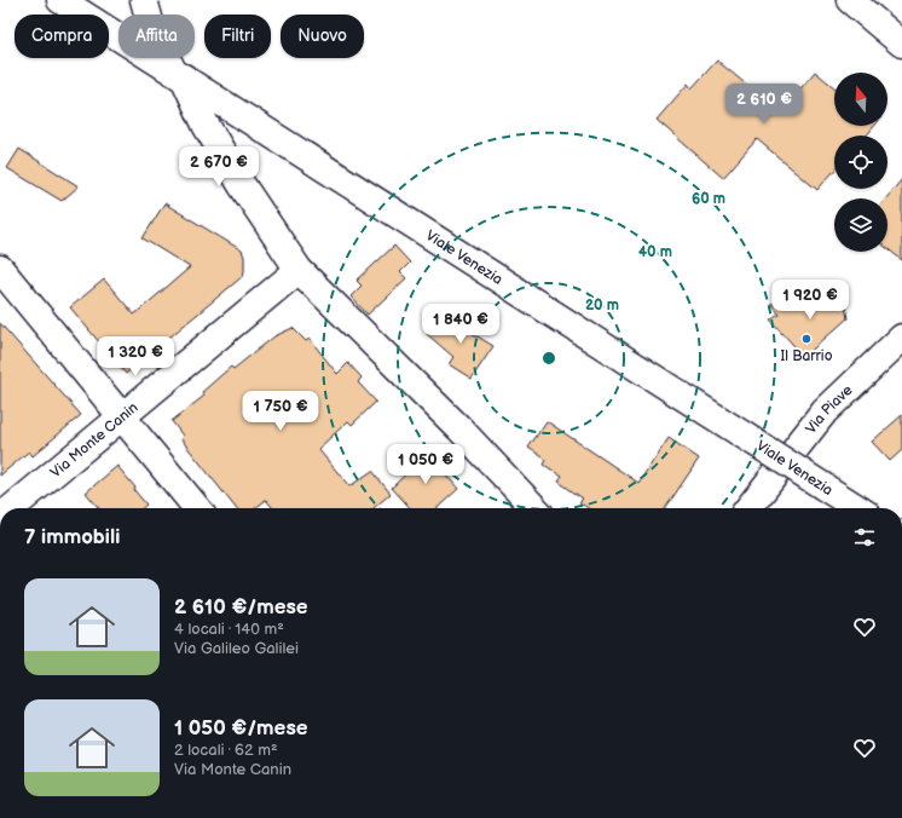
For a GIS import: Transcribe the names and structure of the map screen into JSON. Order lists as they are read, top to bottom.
{
  "streets": {
    "street": ["Viale Venezia", "Via Piave", "Via Monte Canin"]
  },
  "places": ["Il Barrio"],
  "north": "top",
  "page": {
    "chip": [
      "Compra",
      "Affitta",
      "Filtri",
      "Nuovo"
    ],
    "price": [
      "2 610 €",
      "2 670 €",
      "1 920 €",
      "1 840 €",
      "1 320 €",
      "1 750 €",
      "1 050 €"
    ],
    "heading": "7 immobili",
    "list": [
      {
        "name": "2 610 €/mese",
        "note": "4 locali · 140 m² · Via Galileo Galilei"
      },
      {
        "name": "1 050 €/mese",
        "note": "2 locali · 62 m² · Via Monte Canin"
      }
    ]
  },
  "rings": ["60 m", "40 m", "20 m"]
}
